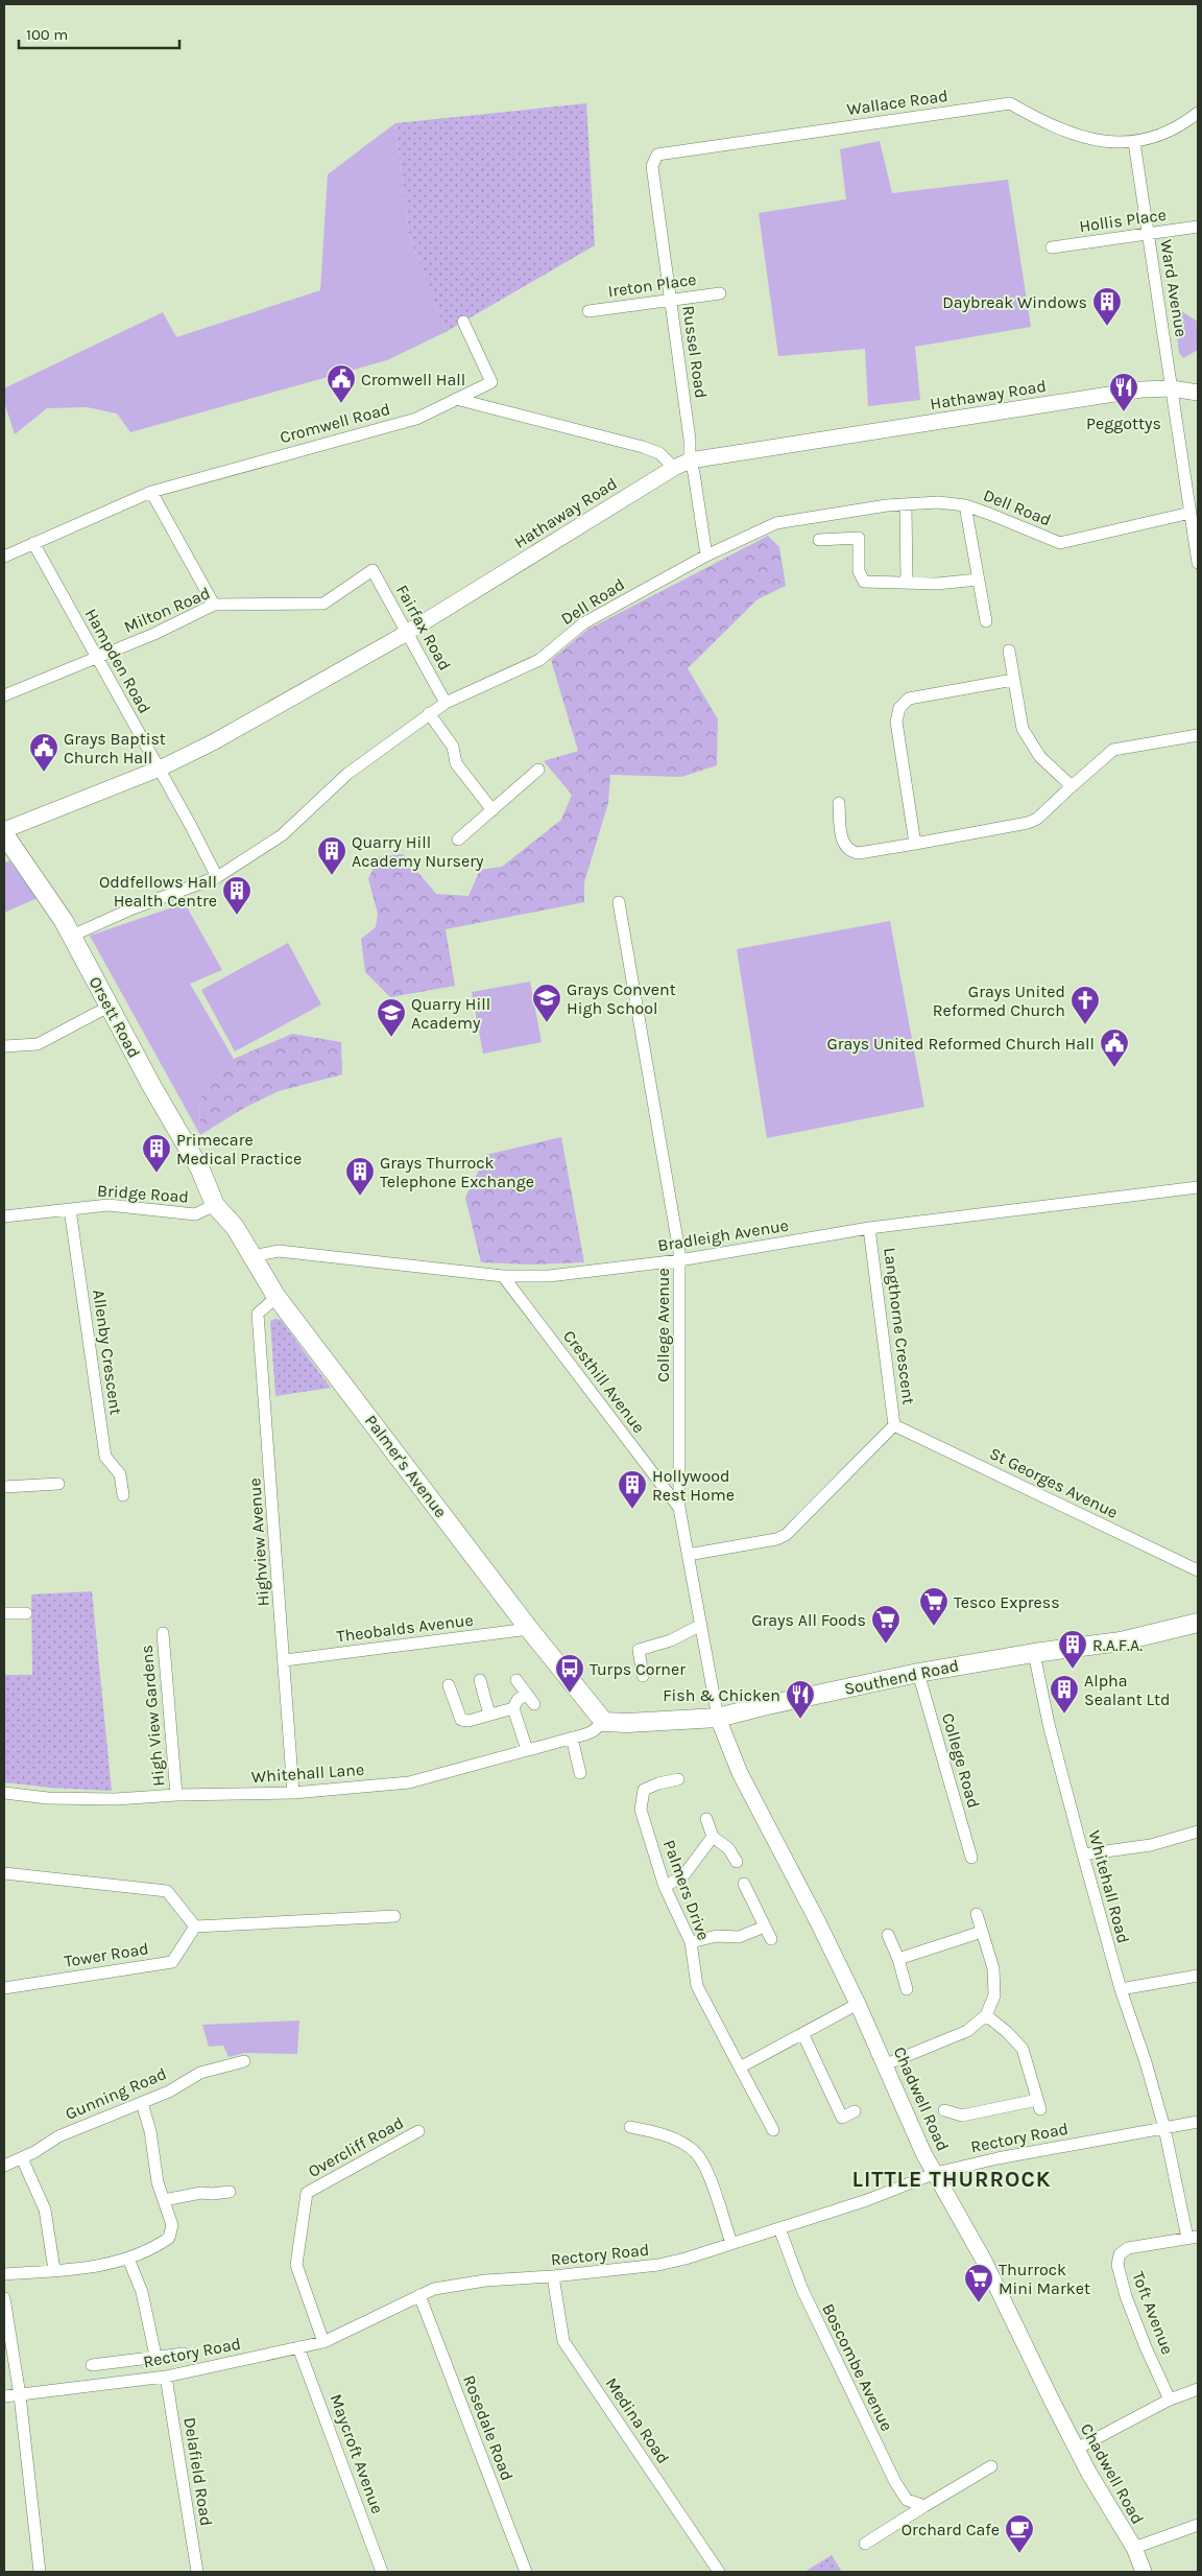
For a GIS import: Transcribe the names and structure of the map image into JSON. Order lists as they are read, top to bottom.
{
  "streets": {
    "main road": ["Orsett Road", "Palmer's Avenue", "Southend Road"],
    "street": [
      "Wallace Road",
      "Hollis Place",
      "Ireton Place",
      "Ward Avenue",
      "Russel Road",
      "Hathaway Road",
      "Cromwell Road",
      "Dell Road",
      "Milton Road",
      "Fairfax Road",
      "Hampden Road",
      "Bridge Road",
      "Bradleigh Avenue",
      "College Avenue",
      "Langthorne Crescent",
      "Allenby Crescent",
      "Cresthill Avenue",
      "St Georges Avenue",
      "Highview Avenue",
      "Theobalds Avenue",
      "High View Gardens",
      "College Road",
      "Whitehall Lane",
      "Whitehall Road",
      "Palmers Drive",
      "Tower Road",
      "Gunning Road",
      "Chadwell Road",
      "Rectory Road",
      "Overcliff Road",
      "Toft Avenue",
      "Boscombe Avenue",
      "Medina Road",
      "Rosedale Road",
      "Maycroft Avenue",
      "Delafield Road"
    ]
  },
  "crossings": [
    ["Wallace Road", "Ward Avenue"],
    ["Wallace Road", "Russel Road"],
    ["Hollis Place", "Ward Avenue"],
    ["Ireton Place", "Russel Road"],
    ["Ward Avenue", "Hathaway Road"],
    ["Ward Avenue", "Dell Road"],
    ["Russel Road", "Hathaway Road"],
    ["Russel Road", "Dell Road"],
    ["Hathaway Road", "Fairfax Road"],
    ["Hathaway Road", "Hampden Road"],
    ["Hathaway Road", "Orsett Road"],
    ["Cromwell Road", "Hampden Road"],
    ["Dell Road", "Fairfax Road"],
    ["Dell Road", "Hampden Road"],
    ["Dell Road", "Orsett Road"],
    ["Milton Road", "Fairfax Road"],
    ["Milton Road", "Hampden Road"],
    ["Orsett Road", "Bridge Road"],
    ["Orsett Road", "Palmer's Avenue"],
    ["Bridge Road", "Allenby Crescent"],
    ["Bridge Road", "Palmer's Avenue"],
    ["Bradleigh Avenue", "College Avenue"],
    ["Bradleigh Avenue", "Langthorne Crescent"],
    ["Bradleigh Avenue", "Cresthill Avenue"],
    ["Bradleigh Avenue", "Palmer's Avenue"],
    ["College Avenue", "Langthorne Crescent"],
    ["College Avenue", "Cresthill Avenue"],
    ["College Avenue", "Southend Road"],
    ["College Avenue", "Chadwell Road"],
    ["Langthorne Crescent", "St Georges Avenue"],
    ["Palmer's Avenue", "Highview Avenue"],
    ["Palmer's Avenue", "Theobalds Avenue"],
    ["Palmer's Avenue", "Southend Road"],
    ["Palmer's Avenue", "Whitehall Lane"],
    ["Highview Avenue", "Theobalds Avenue"],
    ["Highview Avenue", "Whitehall Lane"],
    ["Southend Road", "College Road"],
    ["Southend Road", "Whitehall Lane"],
    ["Southend Road", "Whitehall Road"],
    ["Southend Road", "Chadwell Road"],
    ["High View Gardens", "Whitehall Lane"],
    ["Whitehall Road", "Rectory Road"],
    ["Whitehall Road", "Toft Avenue"],
    ["Chadwell Road", "Rectory Road"],
    ["Rectory Road", "Overcliff Road"],
    ["Rectory Road", "Boscombe Avenue"],
    ["Rectory Road", "Medina Road"],
    ["Rectory Road", "Rosedale Road"],
    ["Rectory Road", "Maycroft Avenue"],
    ["Rectory Road", "Delafield Road"]
  ],
  "districts": ["LITTLE THURROCK"],
  "places": {
    "building": [
      "Daybreak Windows",
      "Quarry Hill Academy Nursery",
      "Oddfellows Hall Health Centre",
      "Primecare Medical Practice",
      "Grays Thurrock Telephone Exchange",
      "Hollywood Rest Home",
      "R.A.F.A.",
      "Alpha Sealant Ltd"
    ],
    "public building": ["Cromwell Hall", "Grays Baptist Church Hall", "Grays United Reformed Church Hall"],
    "restaurant": ["Peggottys", "Fish & Chicken"],
    "school or university": ["Grays Convent High School", "Quarry Hill Academy"],
    "church": ["Grays United Reformed Church"],
    "supermarket": ["Tesco Express", "Grays All Foods", "Thurrock Mini Market"],
    "bus stop": ["Turps Corner"],
    "cafe": ["Orchard Cafe"]
  },
  "scale_bar": "100 m"
}
